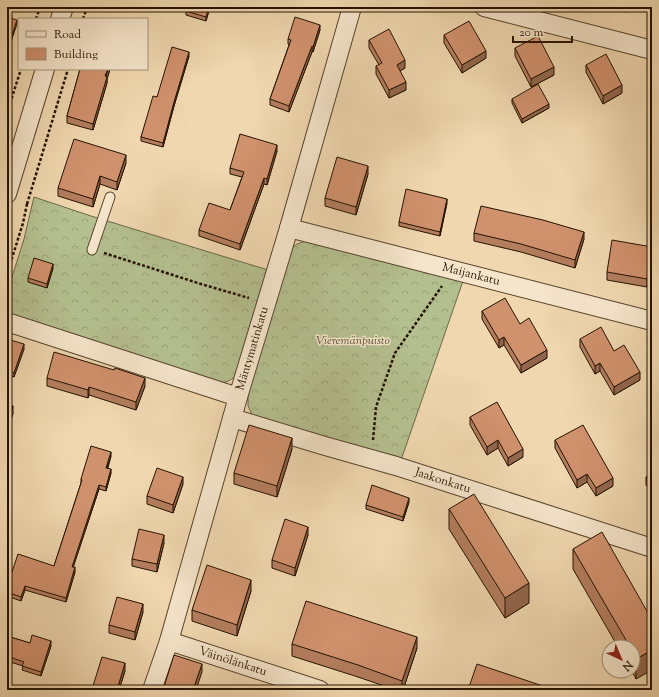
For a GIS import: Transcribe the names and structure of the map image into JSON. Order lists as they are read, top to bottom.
{
  "streets": {
    "street": [
      "Maijankatu",
      "Mäntymatinkatu",
      "Jaakonkatu",
      "Väinölänkatu"
    ]
  },
  "crossings": [
    ["Maijankatu", "Mäntymatinkatu"],
    ["Mäntymatinkatu", "Jaakonkatu"],
    ["Mäntymatinkatu", "Väinölänkatu"]
  ],
  "parks": ["Vieremänpuisto"],
  "legend": ["Road", "Building"],
  "scale_bar": "20 m",
  "north": "bottom right"
}
